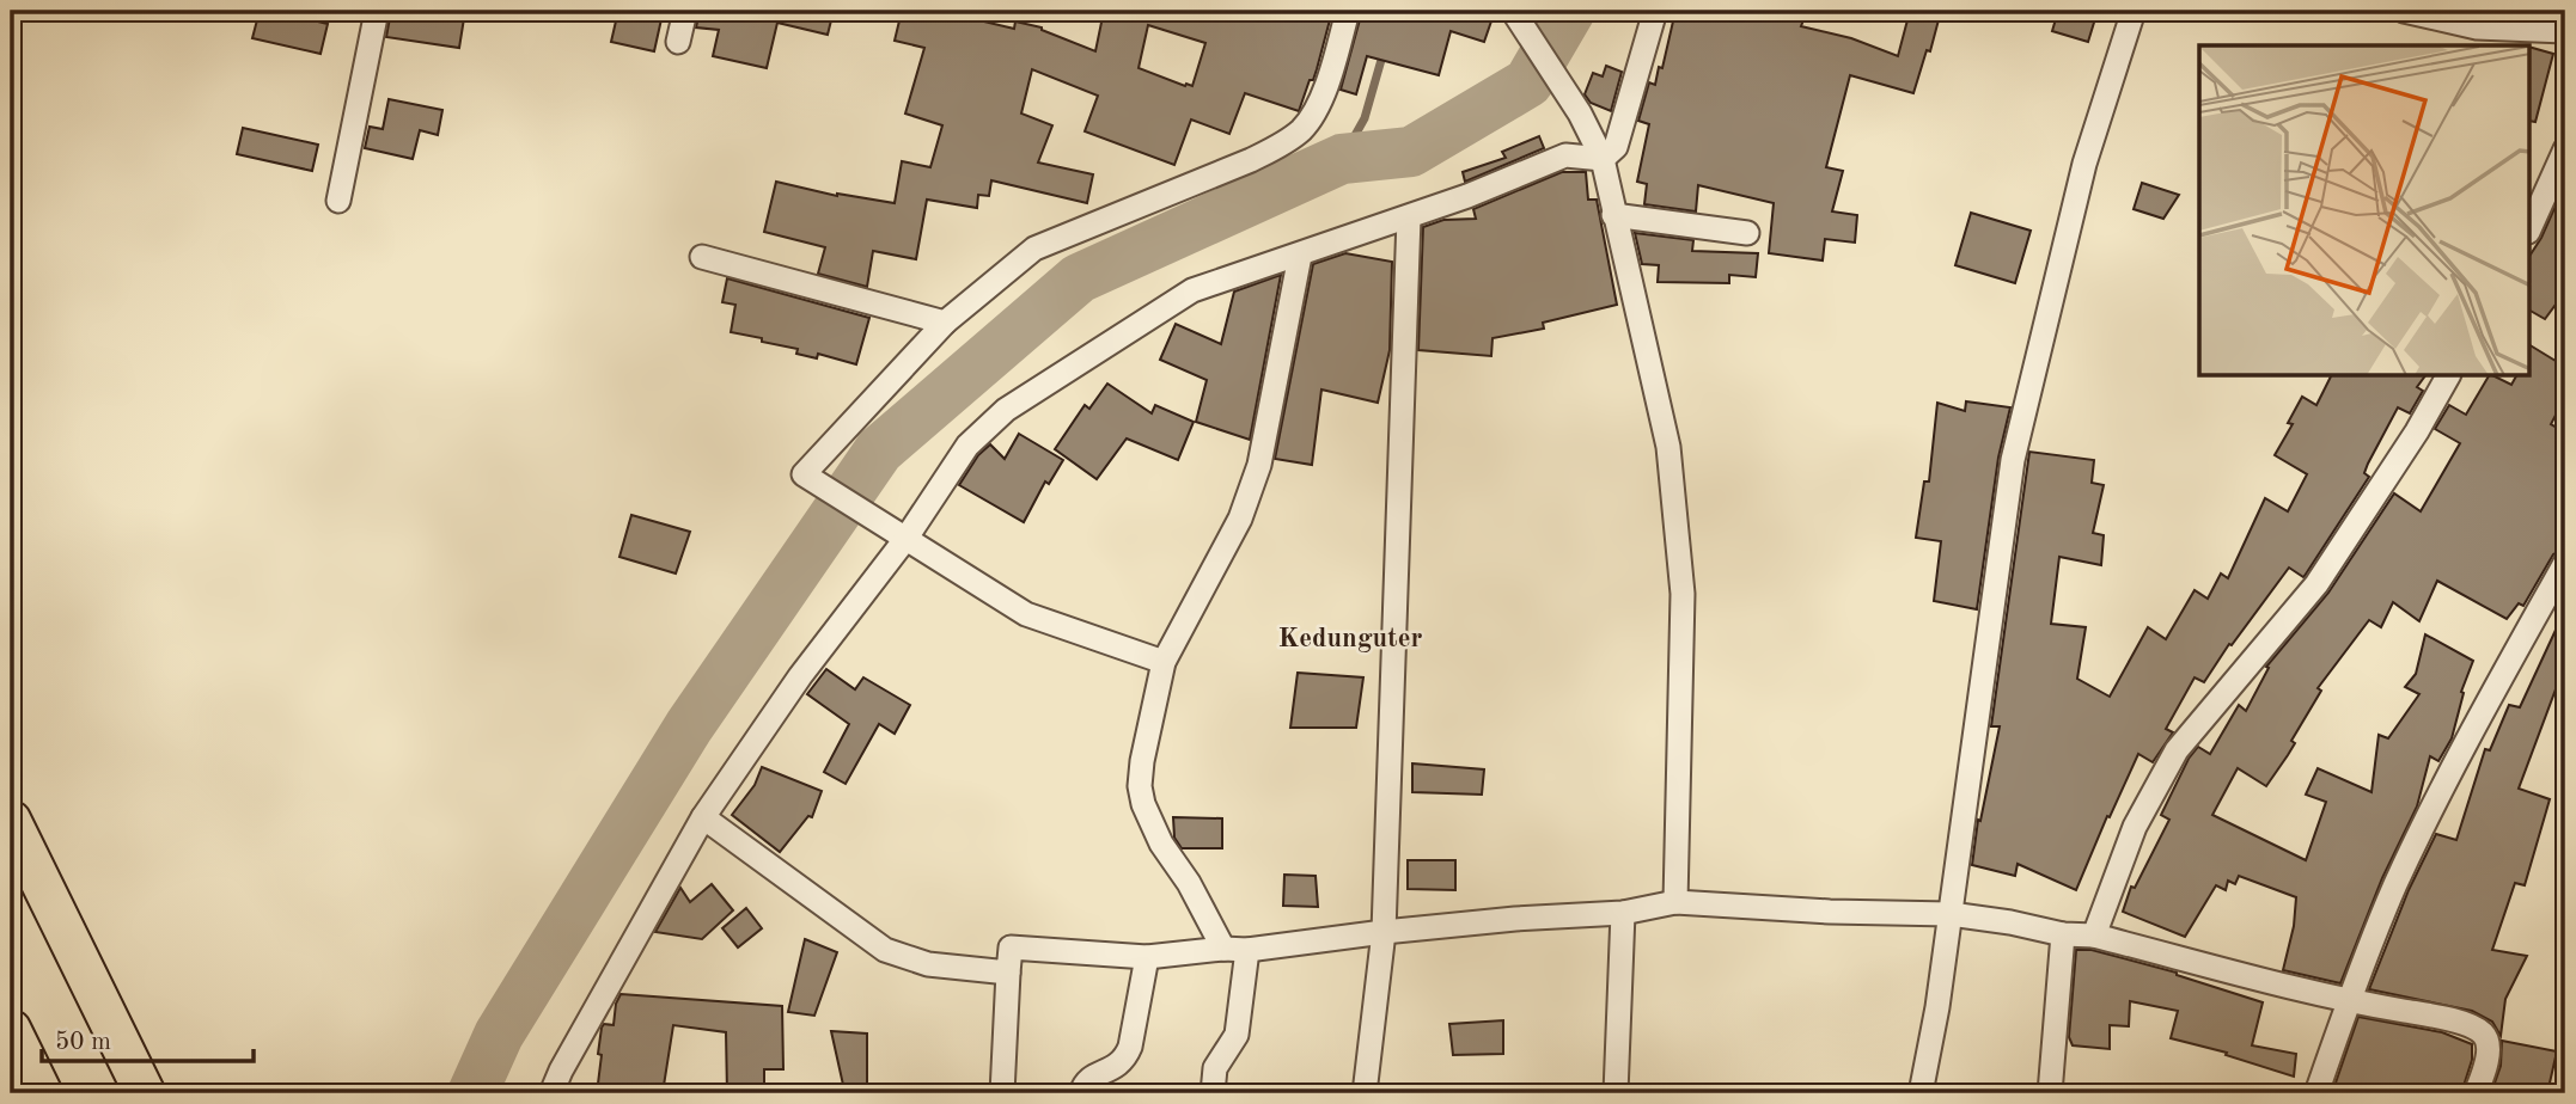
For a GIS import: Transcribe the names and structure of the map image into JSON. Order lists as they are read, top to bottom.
{
  "districts": ["Kedunguter"],
  "scale_bar": "50 m"
}
